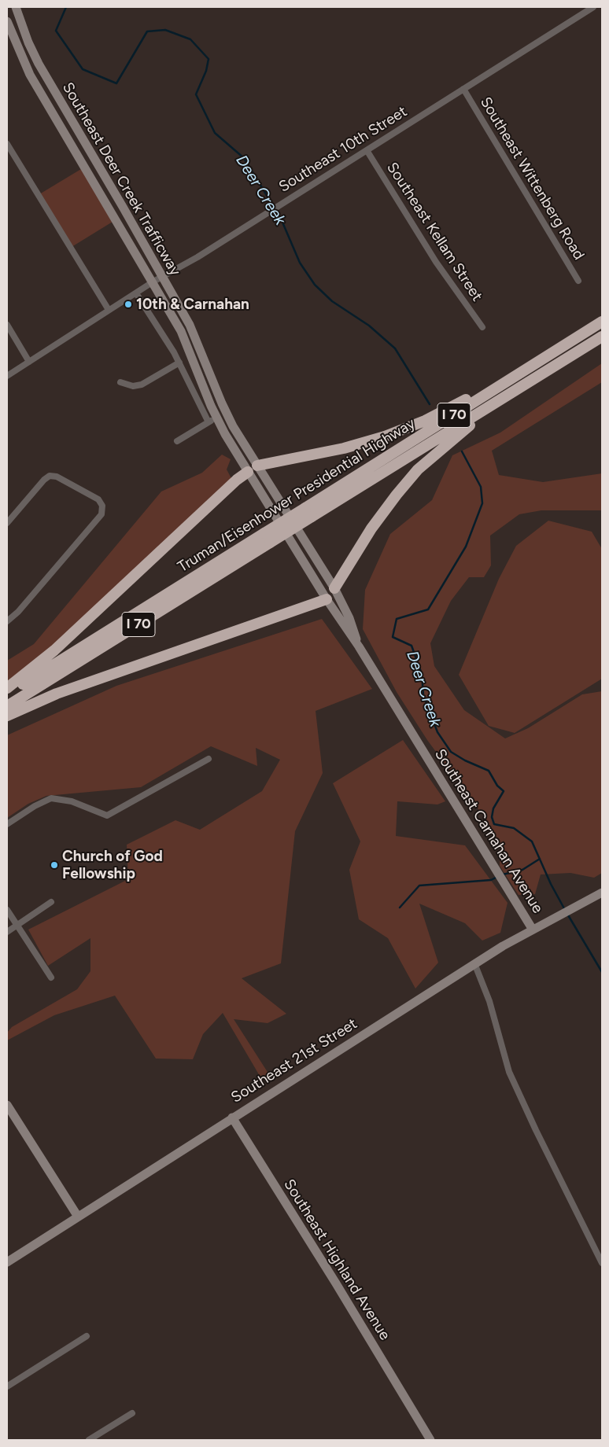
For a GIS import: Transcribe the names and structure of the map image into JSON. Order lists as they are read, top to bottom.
{
  "streets": {
    "highway": ["I 70", "Truman/Eisenhower Presidential Highway"],
    "street": [
      "Southeast 10th Street",
      "Southeast Wittenberg Road",
      "Southeast Deer Creek Trafficway",
      "Southeast Kellam Street",
      "Southeast Carnahan Avenue",
      "Southeast 21st Street",
      "Southeast Highland Avenue"
    ]
  },
  "crossings": [
    ["Southeast 10th Street", "Southeast Wittenberg Road"],
    ["Southeast 10th Street", "Southeast Deer Creek Trafficway"],
    ["Southeast 10th Street", "Southeast Kellam Street"],
    ["Southeast Deer Creek Trafficway", "Southeast Carnahan Avenue"],
    ["Southeast Carnahan Avenue", "Southeast 21st Street"],
    ["Southeast 21st Street", "Southeast Highland Avenue"]
  ],
  "water": ["Deer Creek"],
  "places": ["10th & Carnahan", "Church of God Fellowship"]
}
